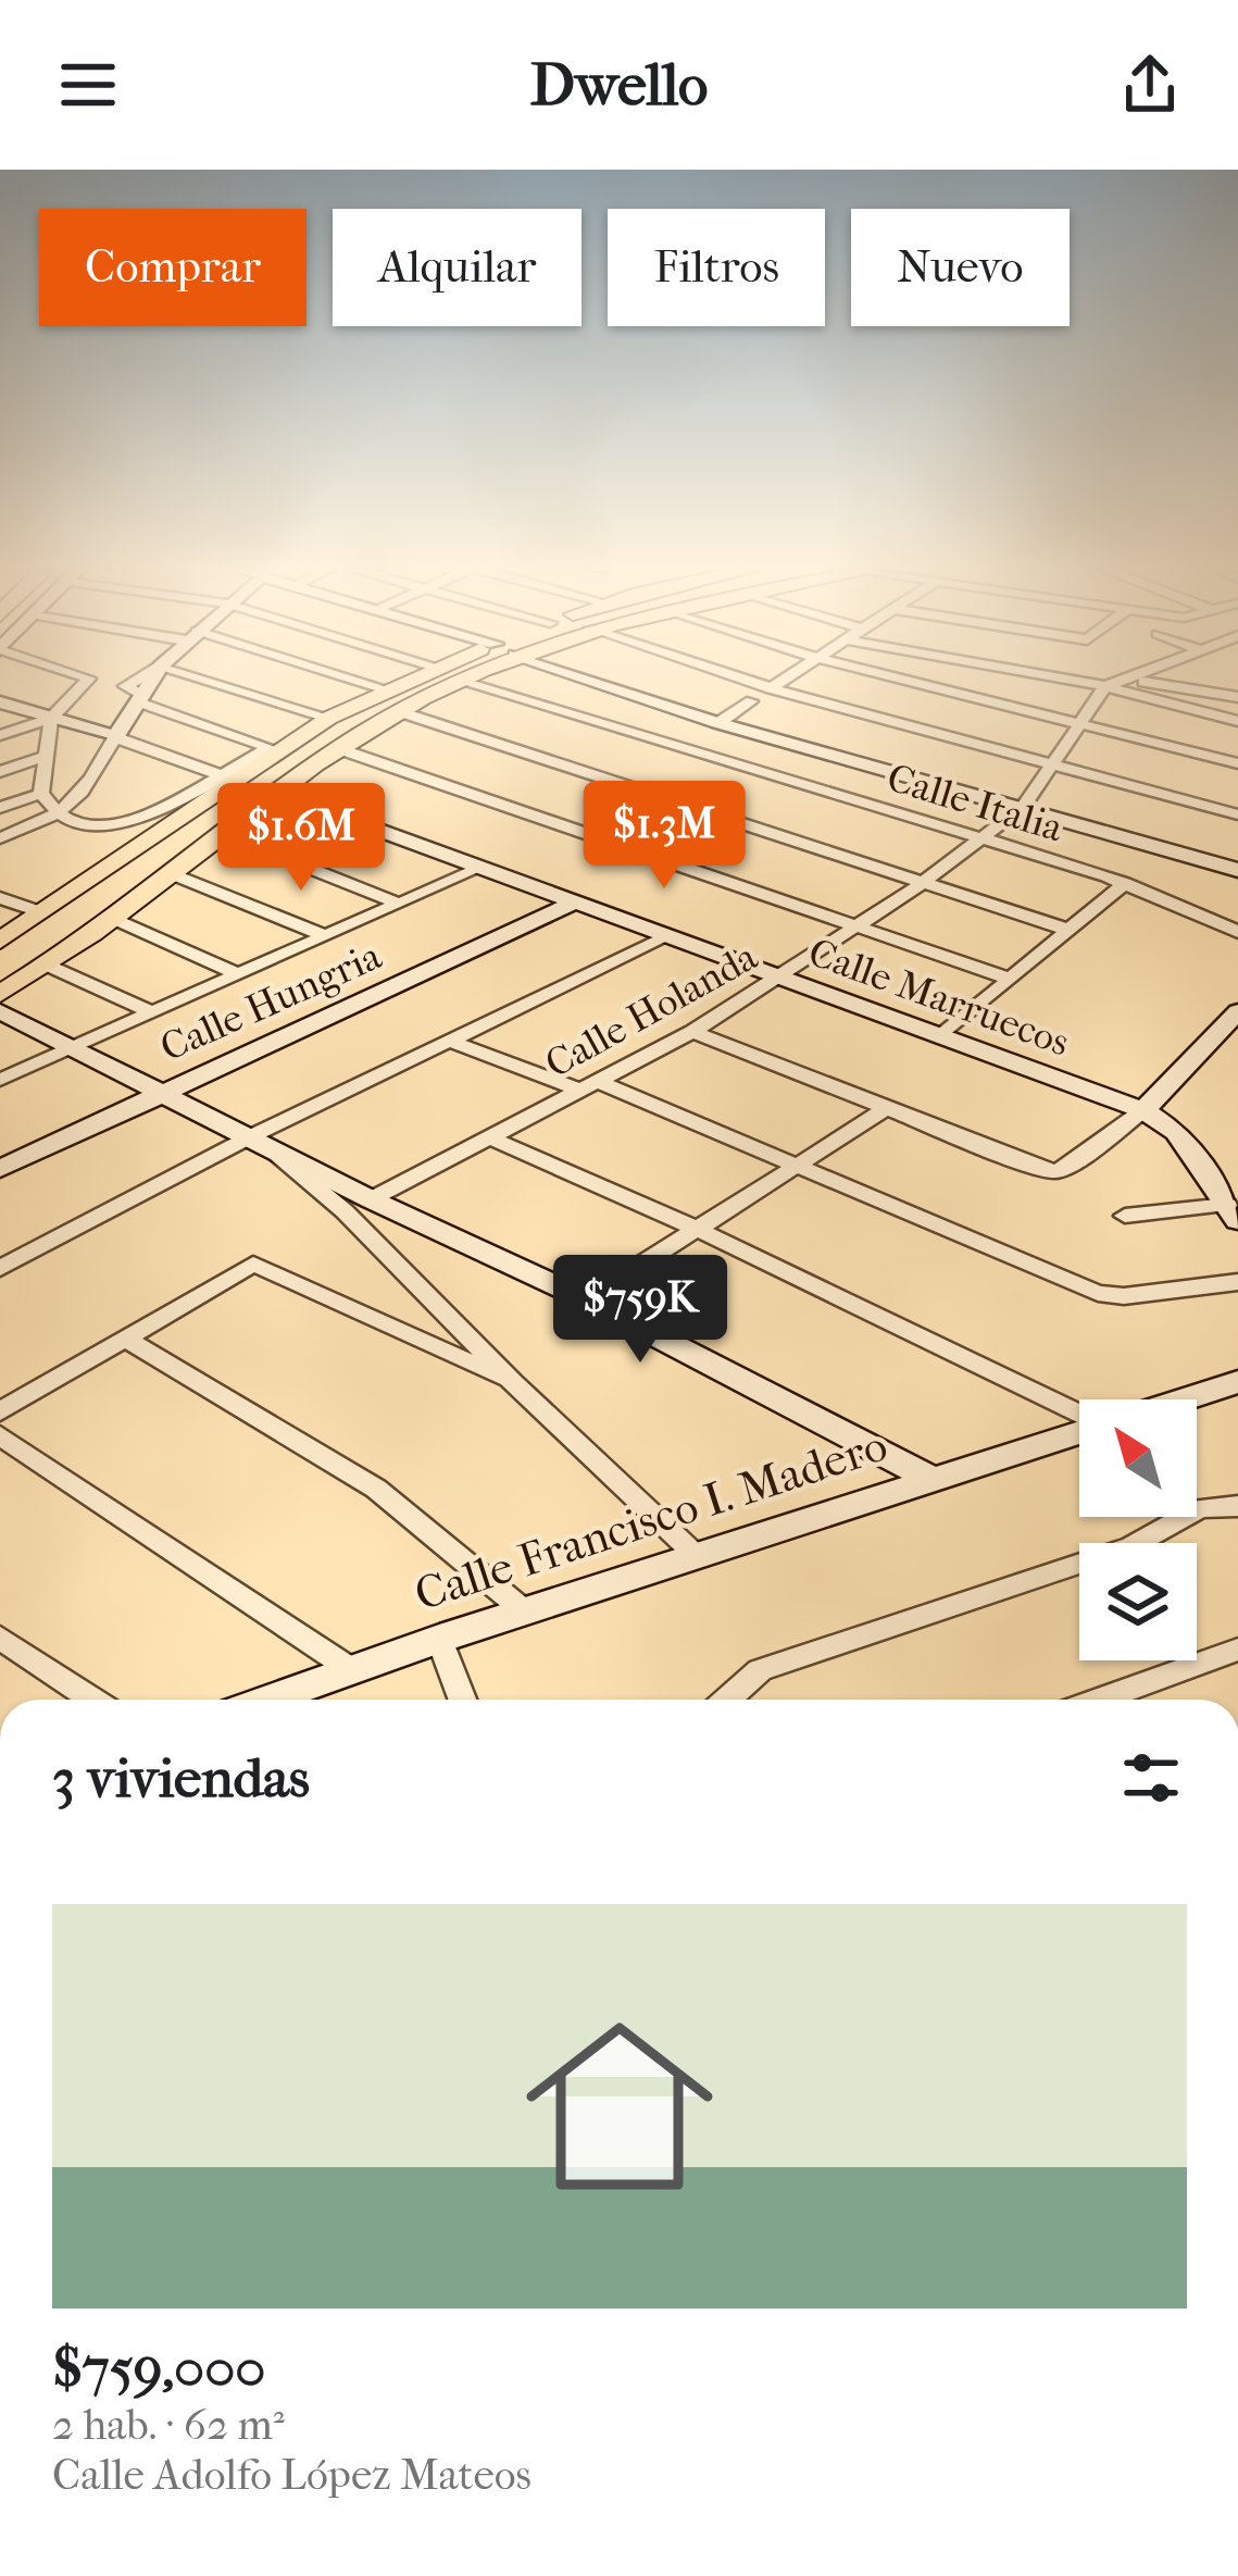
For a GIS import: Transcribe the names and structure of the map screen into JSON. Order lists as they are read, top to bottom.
{
  "streets": {
    "street": [
      "Calle Italia",
      "Calle Marruecos",
      "Calle Hungria",
      "Calle Holanda",
      "Calle Francisco I. Madero"
    ]
  },
  "crossings": [
    ["Calle Italia", "Calle Holanda"],
    ["Calle Marruecos", "Calle Hungria"],
    ["Calle Marruecos", "Calle Holanda"]
  ],
  "north": "top left",
  "page": {
    "header": "Dwello",
    "chip": [
      "Comprar",
      "Alquilar",
      "Filtros",
      "Nuevo"
    ],
    "price": ["$1.3M", "$1.6M", "$759K"],
    "heading": "3 viviendas",
    "list": [
      {
        "name": "$759,000",
        "note": "2 hab. · 62 m² · Calle Adolfo López Mateos"
      }
    ]
  }
}
